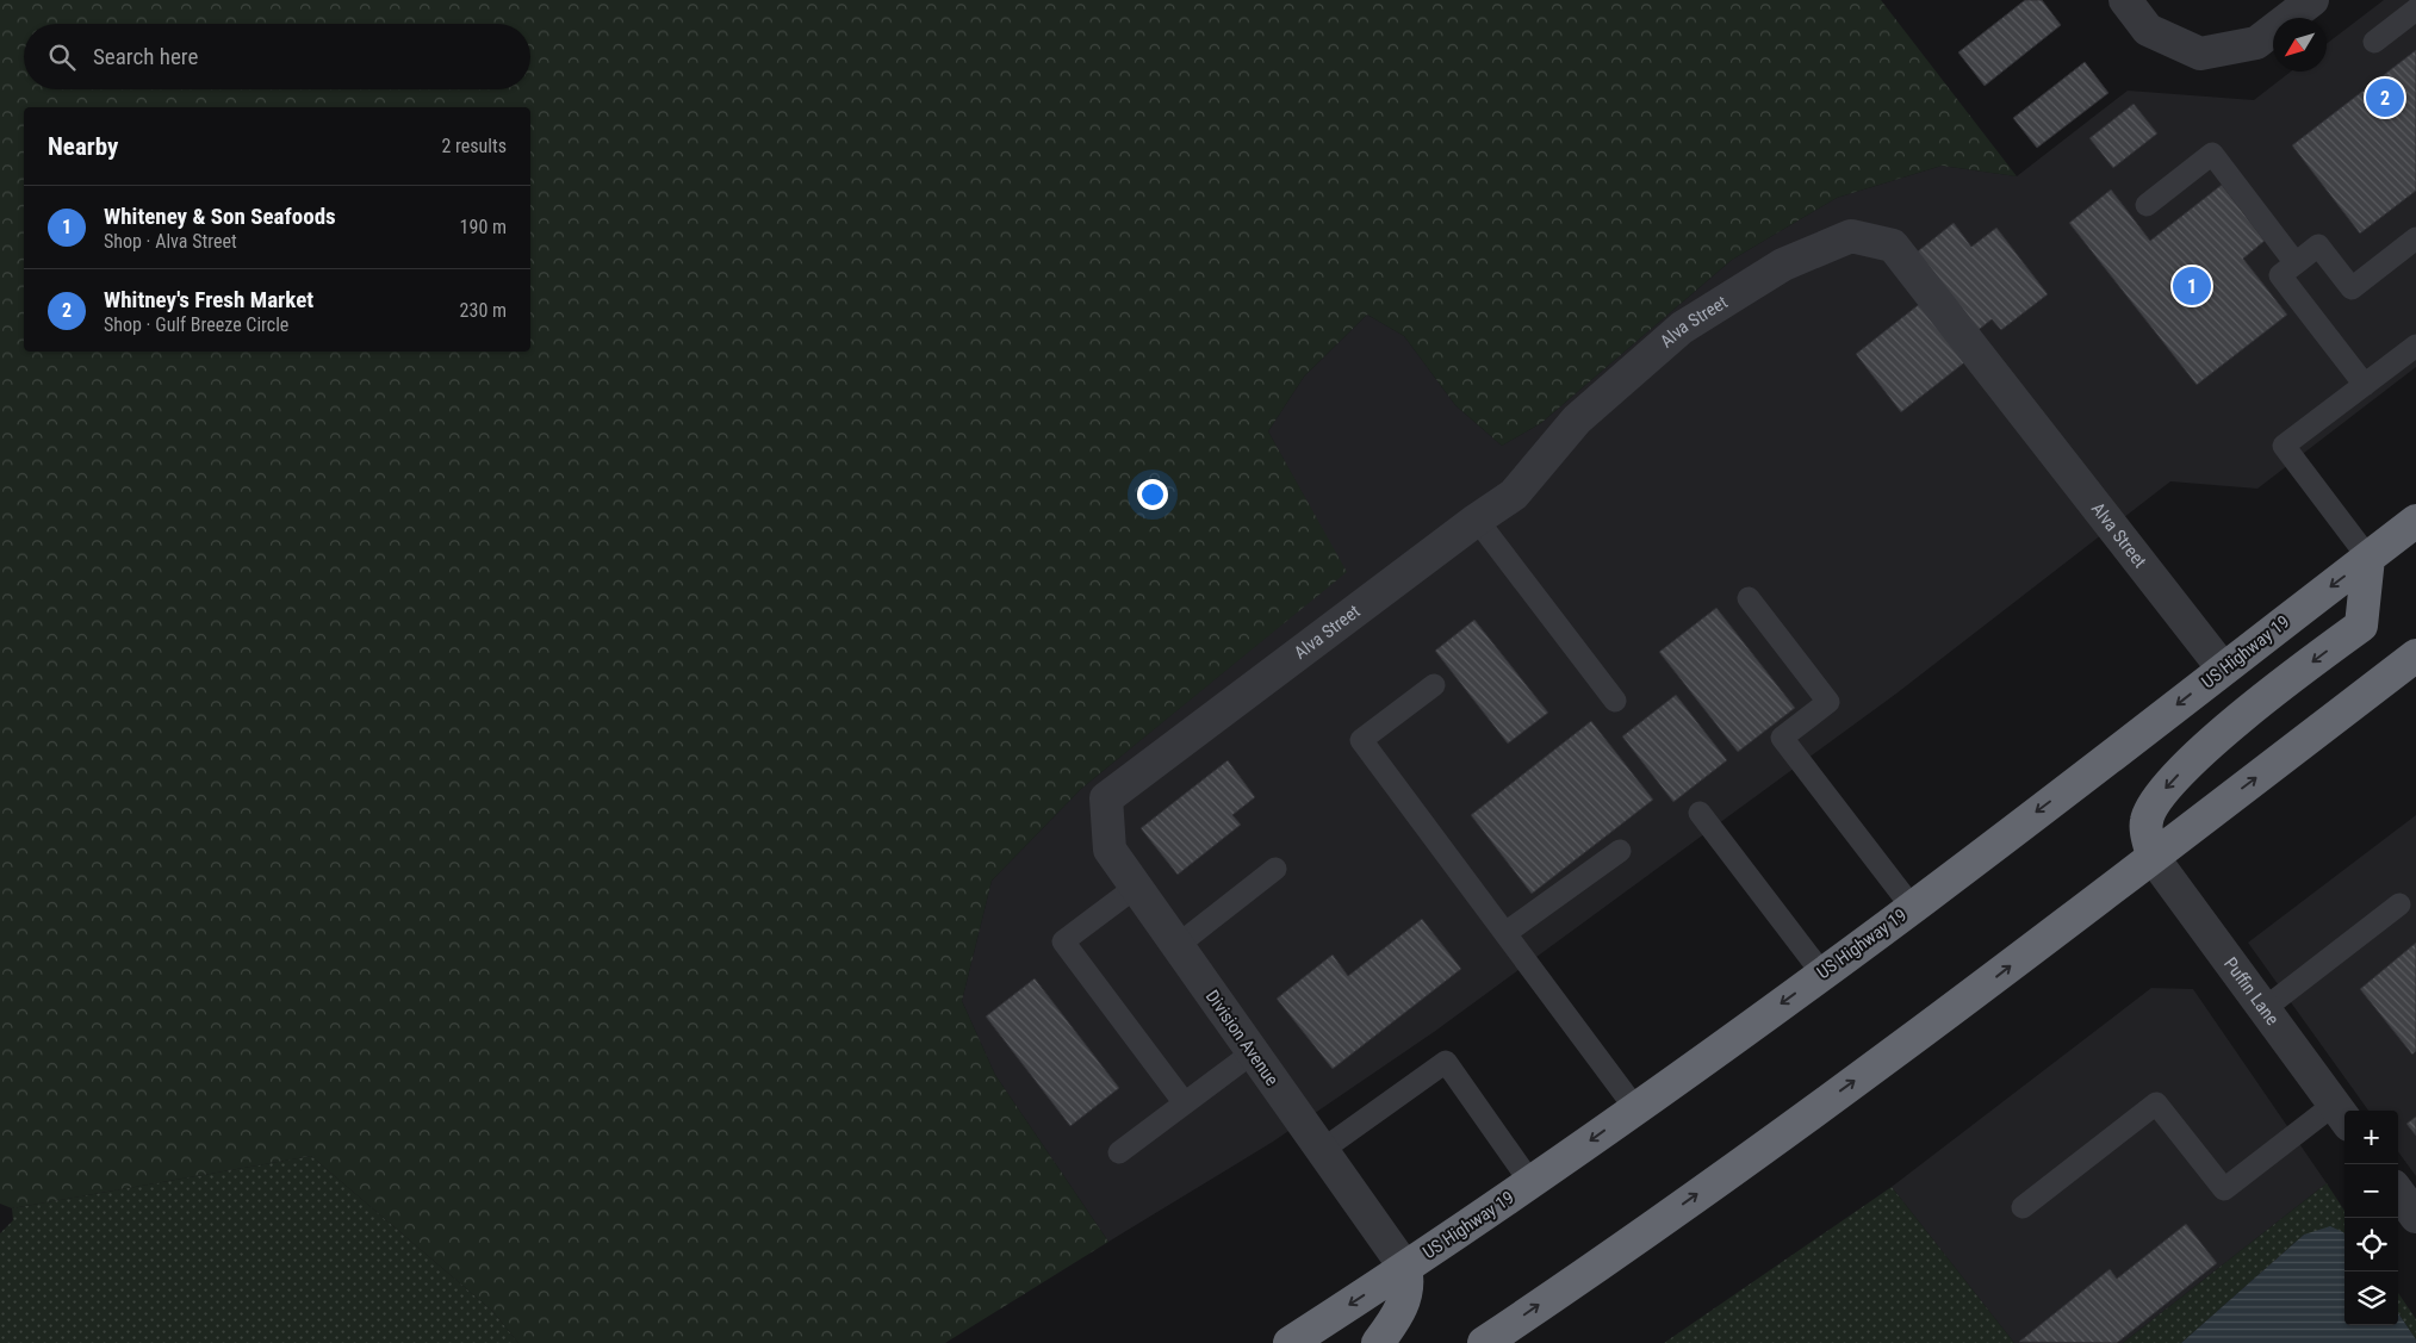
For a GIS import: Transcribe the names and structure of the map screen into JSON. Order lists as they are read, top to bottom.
{
  "streets": {
    "highway": ["US Highway 19"],
    "street": ["Alva Street", "Puffin Lane", "Division Avenue"]
  },
  "crossings": [
    ["Alva Street", "US Highway 19"],
    ["Alva Street", "Division Avenue"],
    ["US Highway 19", "Division Avenue"]
  ],
  "north": "bottom left",
  "page": {
    "search": "Search here",
    "pins": ["2", "1"],
    "heading": ["Nearby", "2 results"],
    "list": [
      {
        "mark": "1",
        "name": "Whiteney & Son Seafoods",
        "note": "Shop · Alva Street",
        "value": "190 m"
      },
      {
        "mark": "2",
        "name": "Whitney's Fresh Market",
        "note": "Shop · Gulf Breeze Circle",
        "value": "230 m"
      }
    ],
    "map_buttons": ["+", "−"]
  }
}
